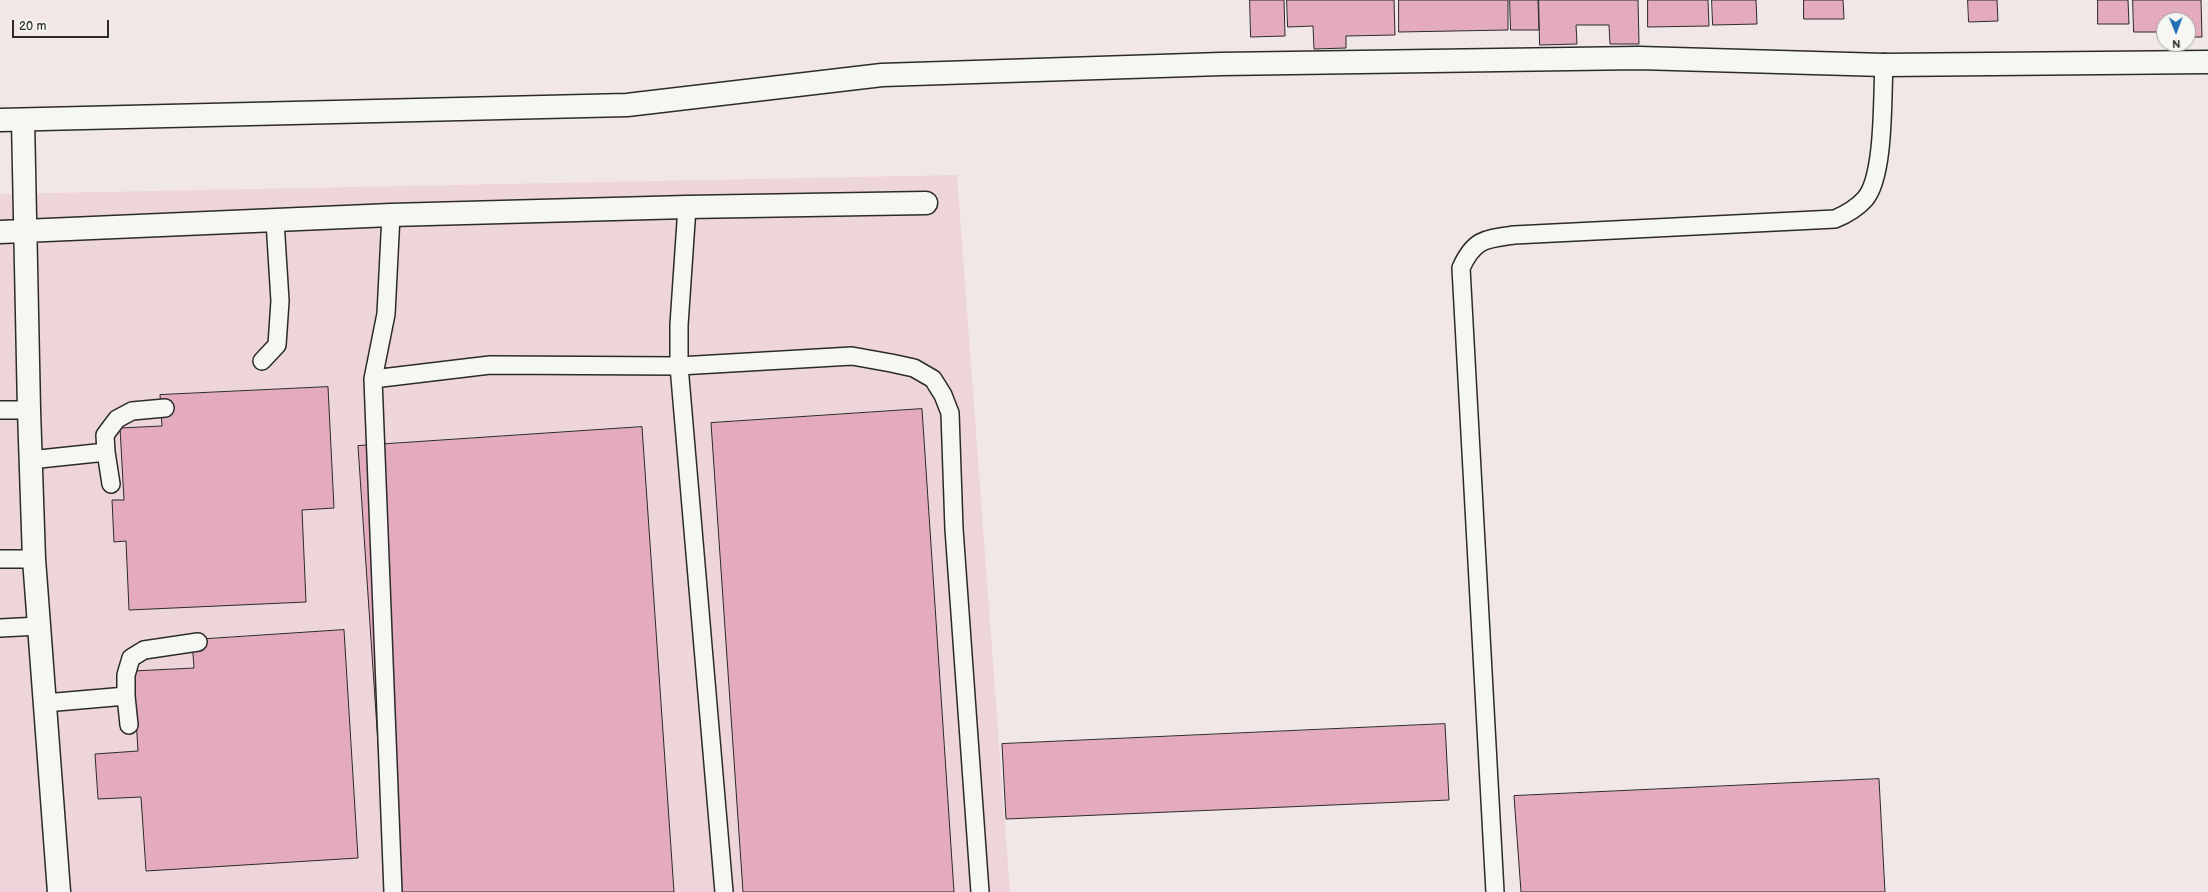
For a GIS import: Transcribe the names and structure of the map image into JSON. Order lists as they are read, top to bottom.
{
  "scale_bar": "20 m",
  "north": "bottom"
}
